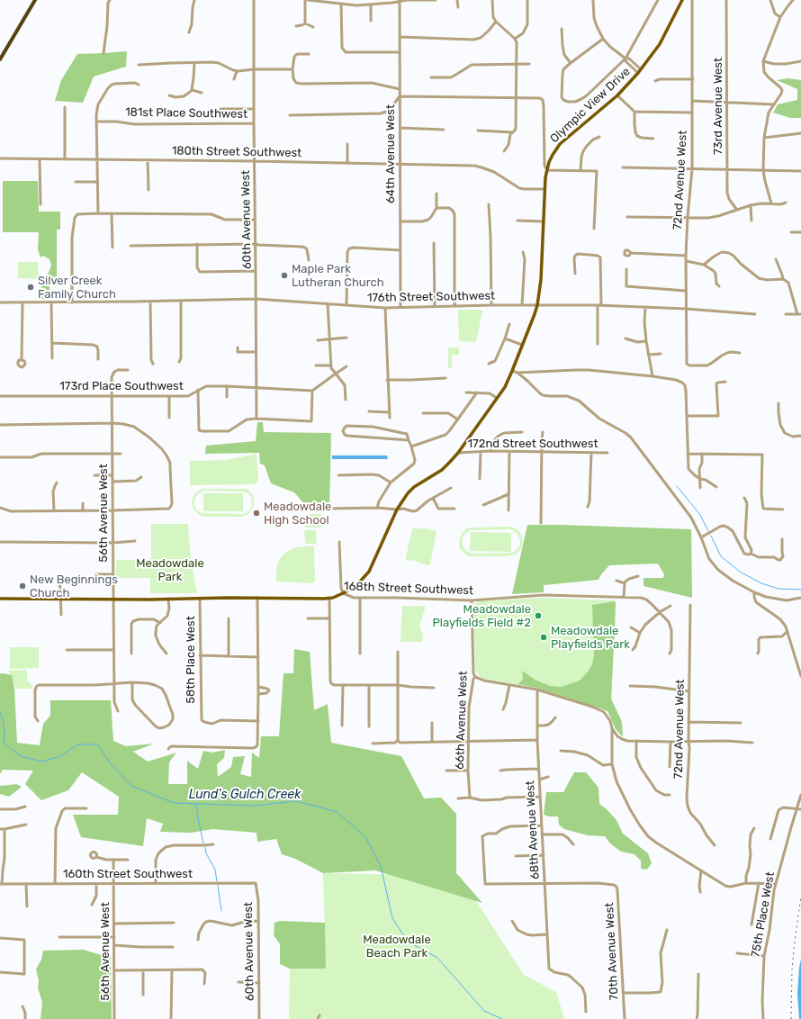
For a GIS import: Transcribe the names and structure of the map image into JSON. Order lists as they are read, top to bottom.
{
  "streets": {
    "main road": ["Olympic View Drive", "168th Street Southwest"],
    "street": [
      "73rd Avenue West",
      "181st Place Southwest",
      "180th Street Southwest",
      "64th Avenue West",
      "72nd Avenue West",
      "60th Avenue West",
      "176th Street Southwest",
      "173rd Place Southwest",
      "172nd Street Southwest",
      "56th Avenue West",
      "58th Place West",
      "66th Avenue West",
      "68th Avenue West",
      "160th Street Southwest",
      "75th Place West",
      "70th Avenue West"
    ]
  },
  "crossings": [
    ["Olympic View Drive", "180th Street Southwest"],
    ["Olympic View Drive", "176th Street Southwest"],
    ["181st Place Southwest", "60th Avenue West"],
    ["180th Street Southwest", "64th Avenue West"],
    ["180th Street Southwest", "60th Avenue West"],
    ["64th Avenue West", "176th Street Southwest"],
    ["72nd Avenue West", "176th Street Southwest"],
    ["60th Avenue West", "176th Street Southwest"],
    ["60th Avenue West", "173rd Place Southwest"],
    ["60th Avenue West", "160th Street Southwest"],
    ["173rd Place Southwest", "56th Avenue West"],
    ["56th Avenue West", "168th Street Southwest"],
    ["56th Avenue West", "160th Street Southwest"],
    ["168th Street Southwest", "58th Place West"],
    ["168th Street Southwest", "66th Avenue West"],
    ["68th Avenue West", "70th Avenue West"]
  ],
  "water": ["Lund's Gulch Creek"],
  "parks": ["Meadowdale Park", "Meadowdale Beach Park"],
  "places": [
    "Maple Park Lutheran Church",
    "Silver Creek Family Church",
    "Meadowdale High School",
    "New Beginnings Church",
    "Meadowdale Playfields Field #2",
    "Meadowdale Playfields Park"
  ]
}
